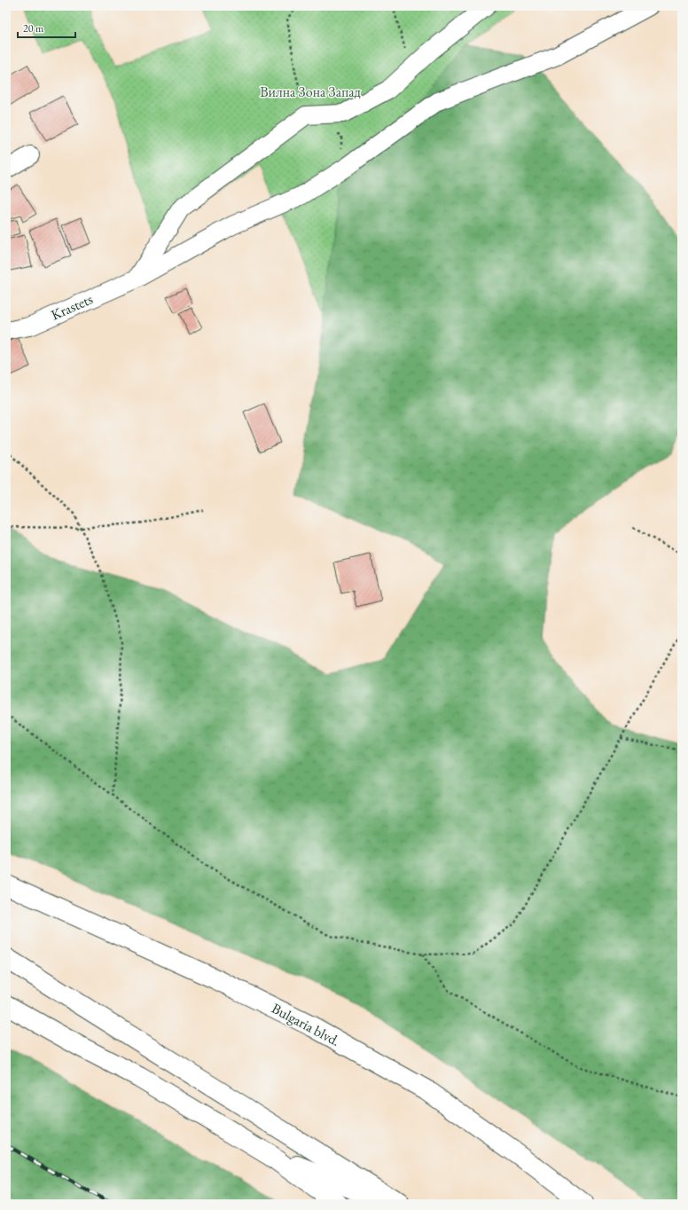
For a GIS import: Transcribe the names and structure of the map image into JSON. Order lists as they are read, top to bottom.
{
  "streets": {
    "highway": ["Bulgaria blvd."],
    "street": ["Krastets"]
  },
  "parks": ["Вилна Зона Запад"],
  "scale_bar": "20 m"
}
